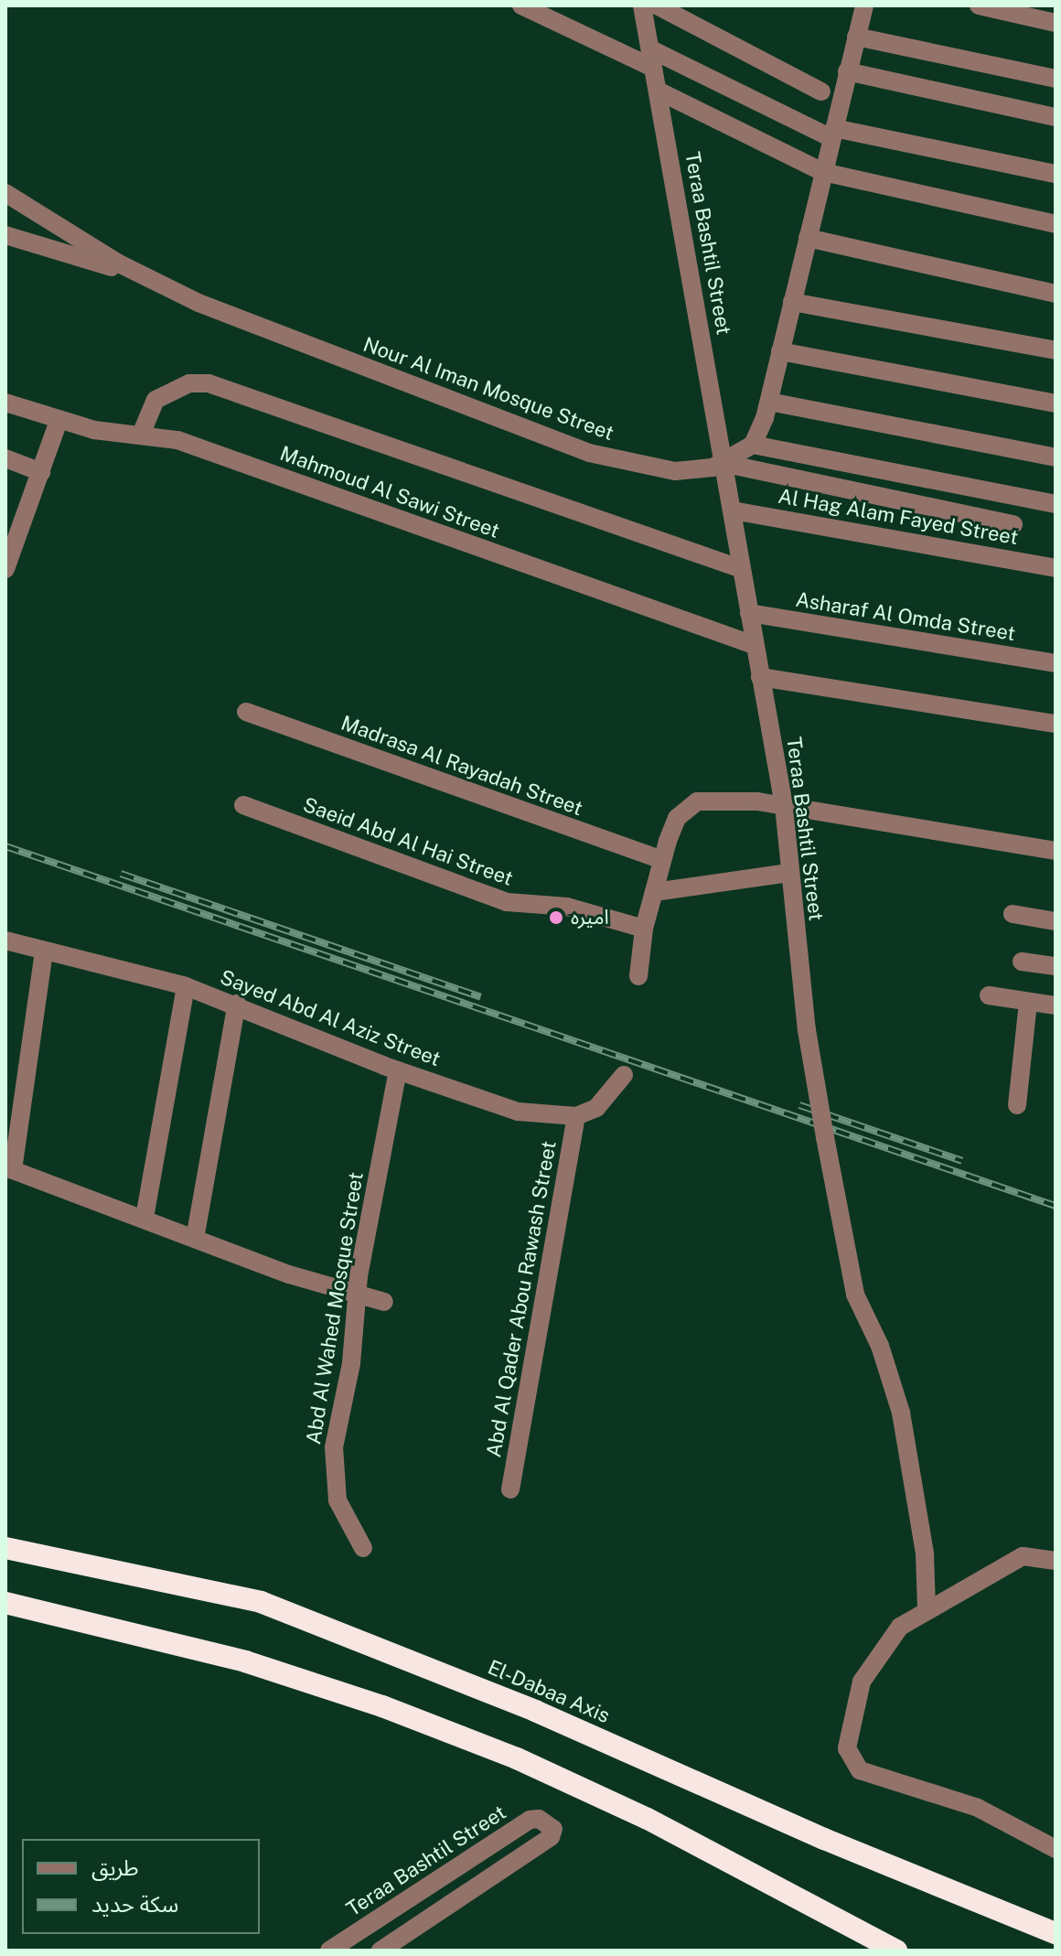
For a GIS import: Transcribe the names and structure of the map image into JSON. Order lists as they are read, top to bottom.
{
  "streets": {
    "highway": ["El-Dabaa Axis"],
    "street": [
      "Teraa Bashtil Street",
      "Nour Al Iman Mosque Street",
      "Mahmoud Al Sawi Street",
      "Al Hag Alam Fayed Street",
      "Asharaf Al Omda Street",
      "Madrasa Al Rayadah Street",
      "Saeid Abd Al Hai Street",
      "Sayed Abd Al Aziz Street",
      "Abd Al Qader Abou Rawash Street",
      "Abd Al Wahed Mosque Street"
    ]
  },
  "crossings": [
    ["Teraa Bashtil Street", "Nour Al Iman Mosque Street"],
    ["Teraa Bashtil Street", "Mahmoud Al Sawi Street"],
    ["Teraa Bashtil Street", "Al Hag Alam Fayed Street"],
    ["Teraa Bashtil Street", "Asharaf Al Omda Street"],
    ["Sayed Abd Al Aziz Street", "Abd Al Qader Abou Rawash Street"],
    ["Sayed Abd Al Aziz Street", "Abd Al Wahed Mosque Street"]
  ],
  "places": ["اميره"],
  "legend": ["طريق", "سكة حديد"]
}
